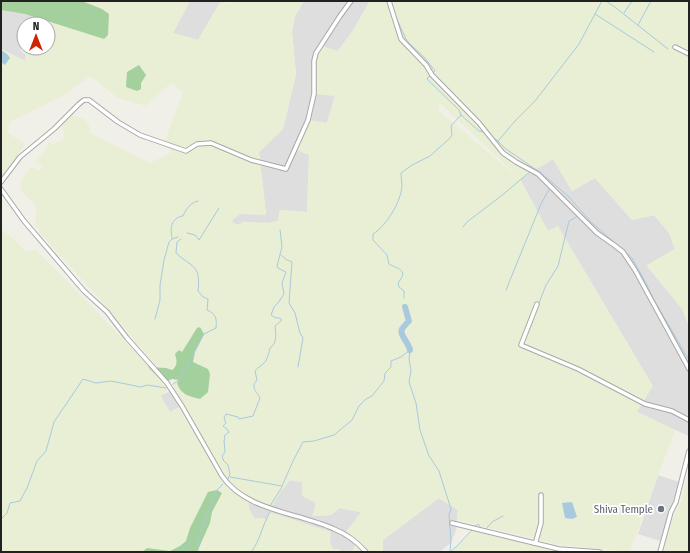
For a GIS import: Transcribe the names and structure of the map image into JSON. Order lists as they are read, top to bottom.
{
  "places": ["Shiva Temple"],
  "north": "top"
}
